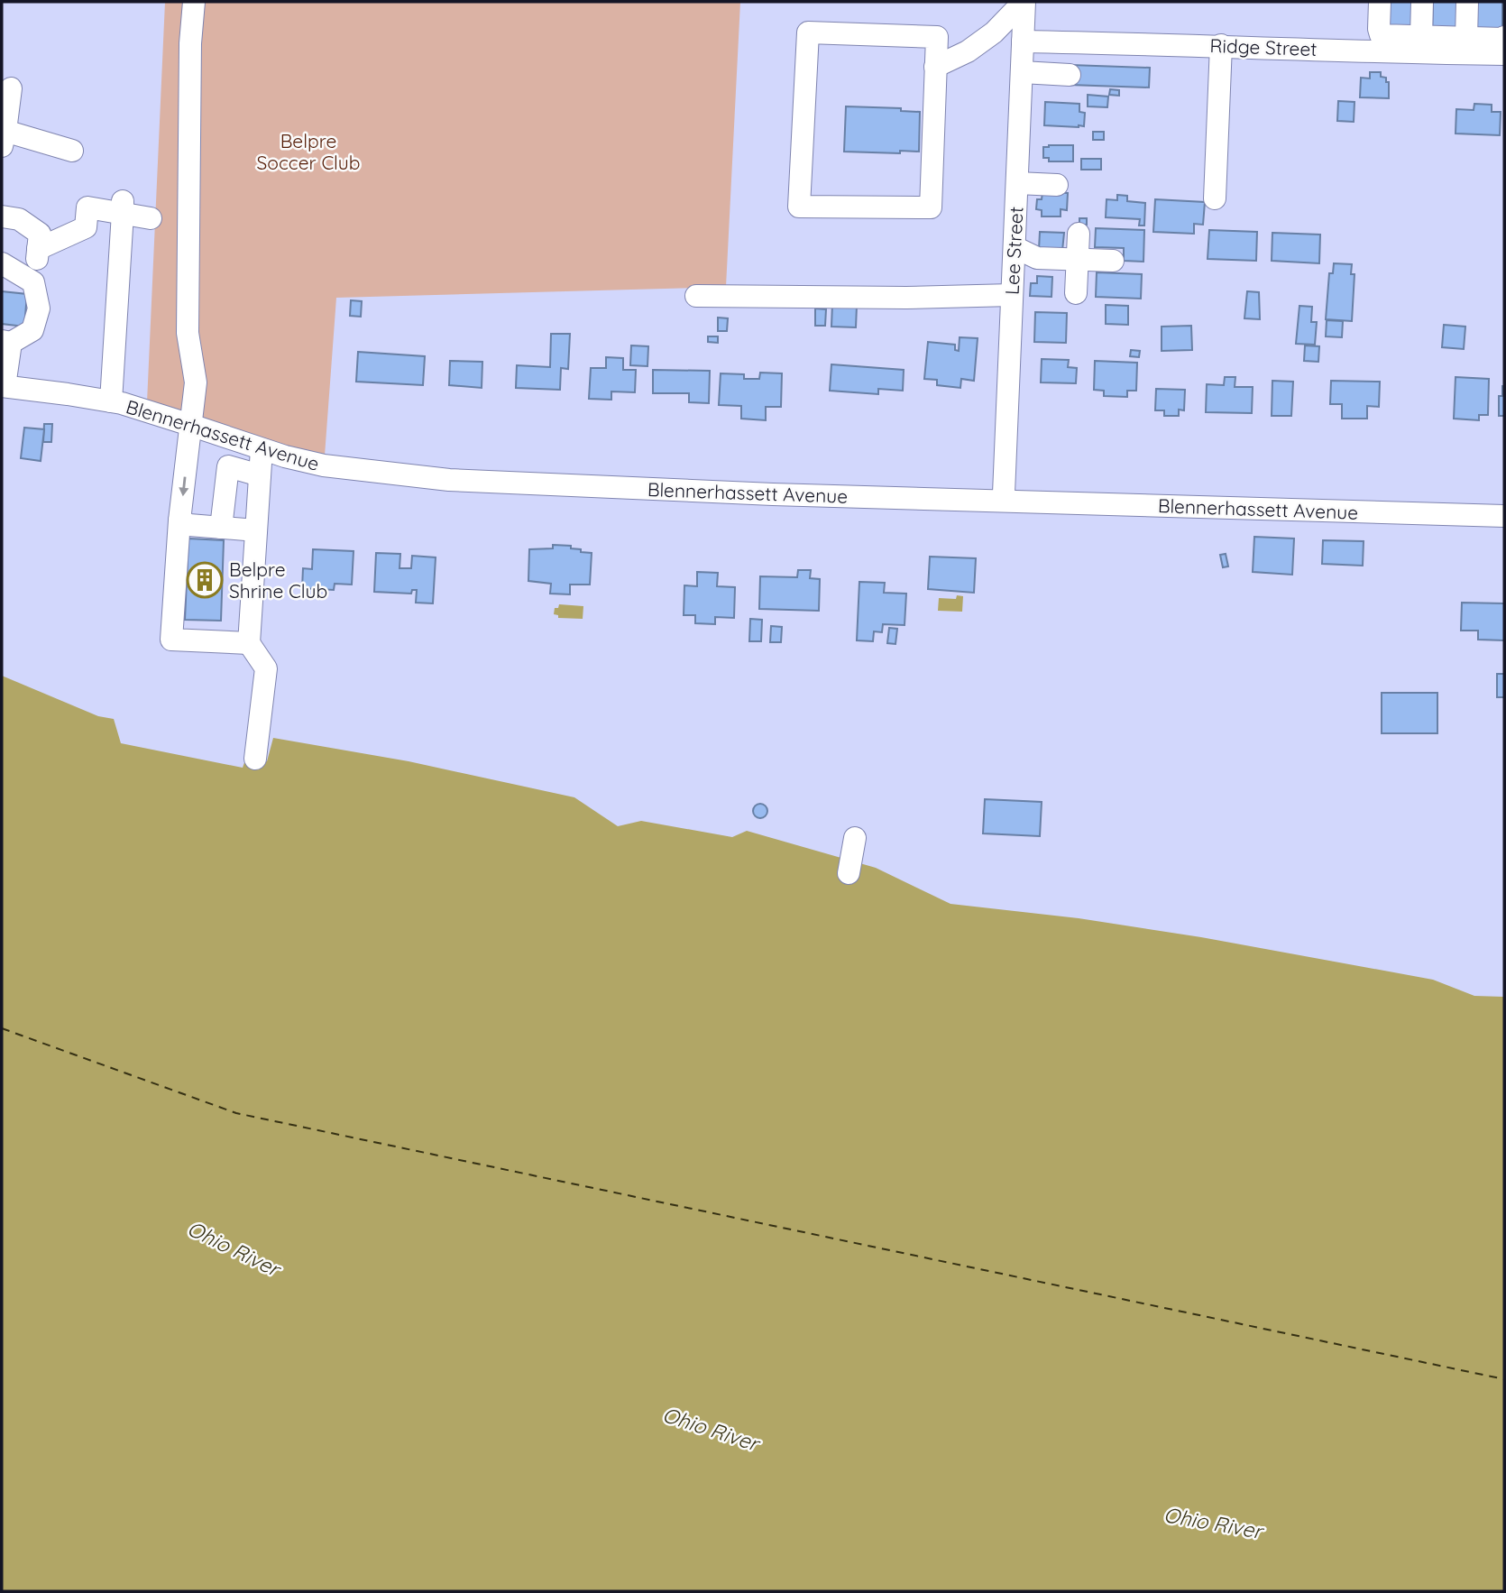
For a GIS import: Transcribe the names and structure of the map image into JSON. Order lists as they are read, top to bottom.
{
  "streets": {
    "street": ["Ridge Street", "Lee Street", "Blennerhassett Avenue"]
  },
  "crossings": [
    ["Ridge Street", "Lee Street"],
    ["Lee Street", "Blennerhassett Avenue"]
  ],
  "water": ["Ohio River"],
  "parks": ["Belpre Soccer Club"],
  "places": {
    "building": ["Belpre Shrine Club"]
  }
}
